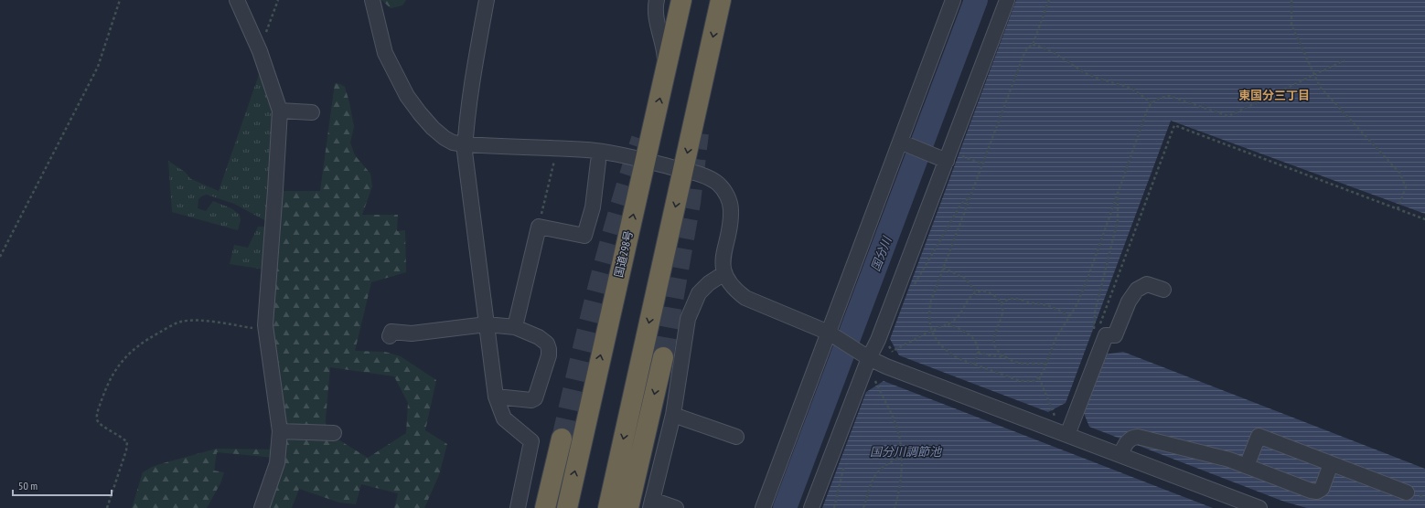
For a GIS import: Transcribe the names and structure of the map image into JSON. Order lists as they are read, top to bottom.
{
  "streets": {
    "highway": ["国道298号"]
  },
  "districts": ["東国分三丁目"],
  "water": ["国分川", "国分川調節池"],
  "scale_bar": "50 m"
}
